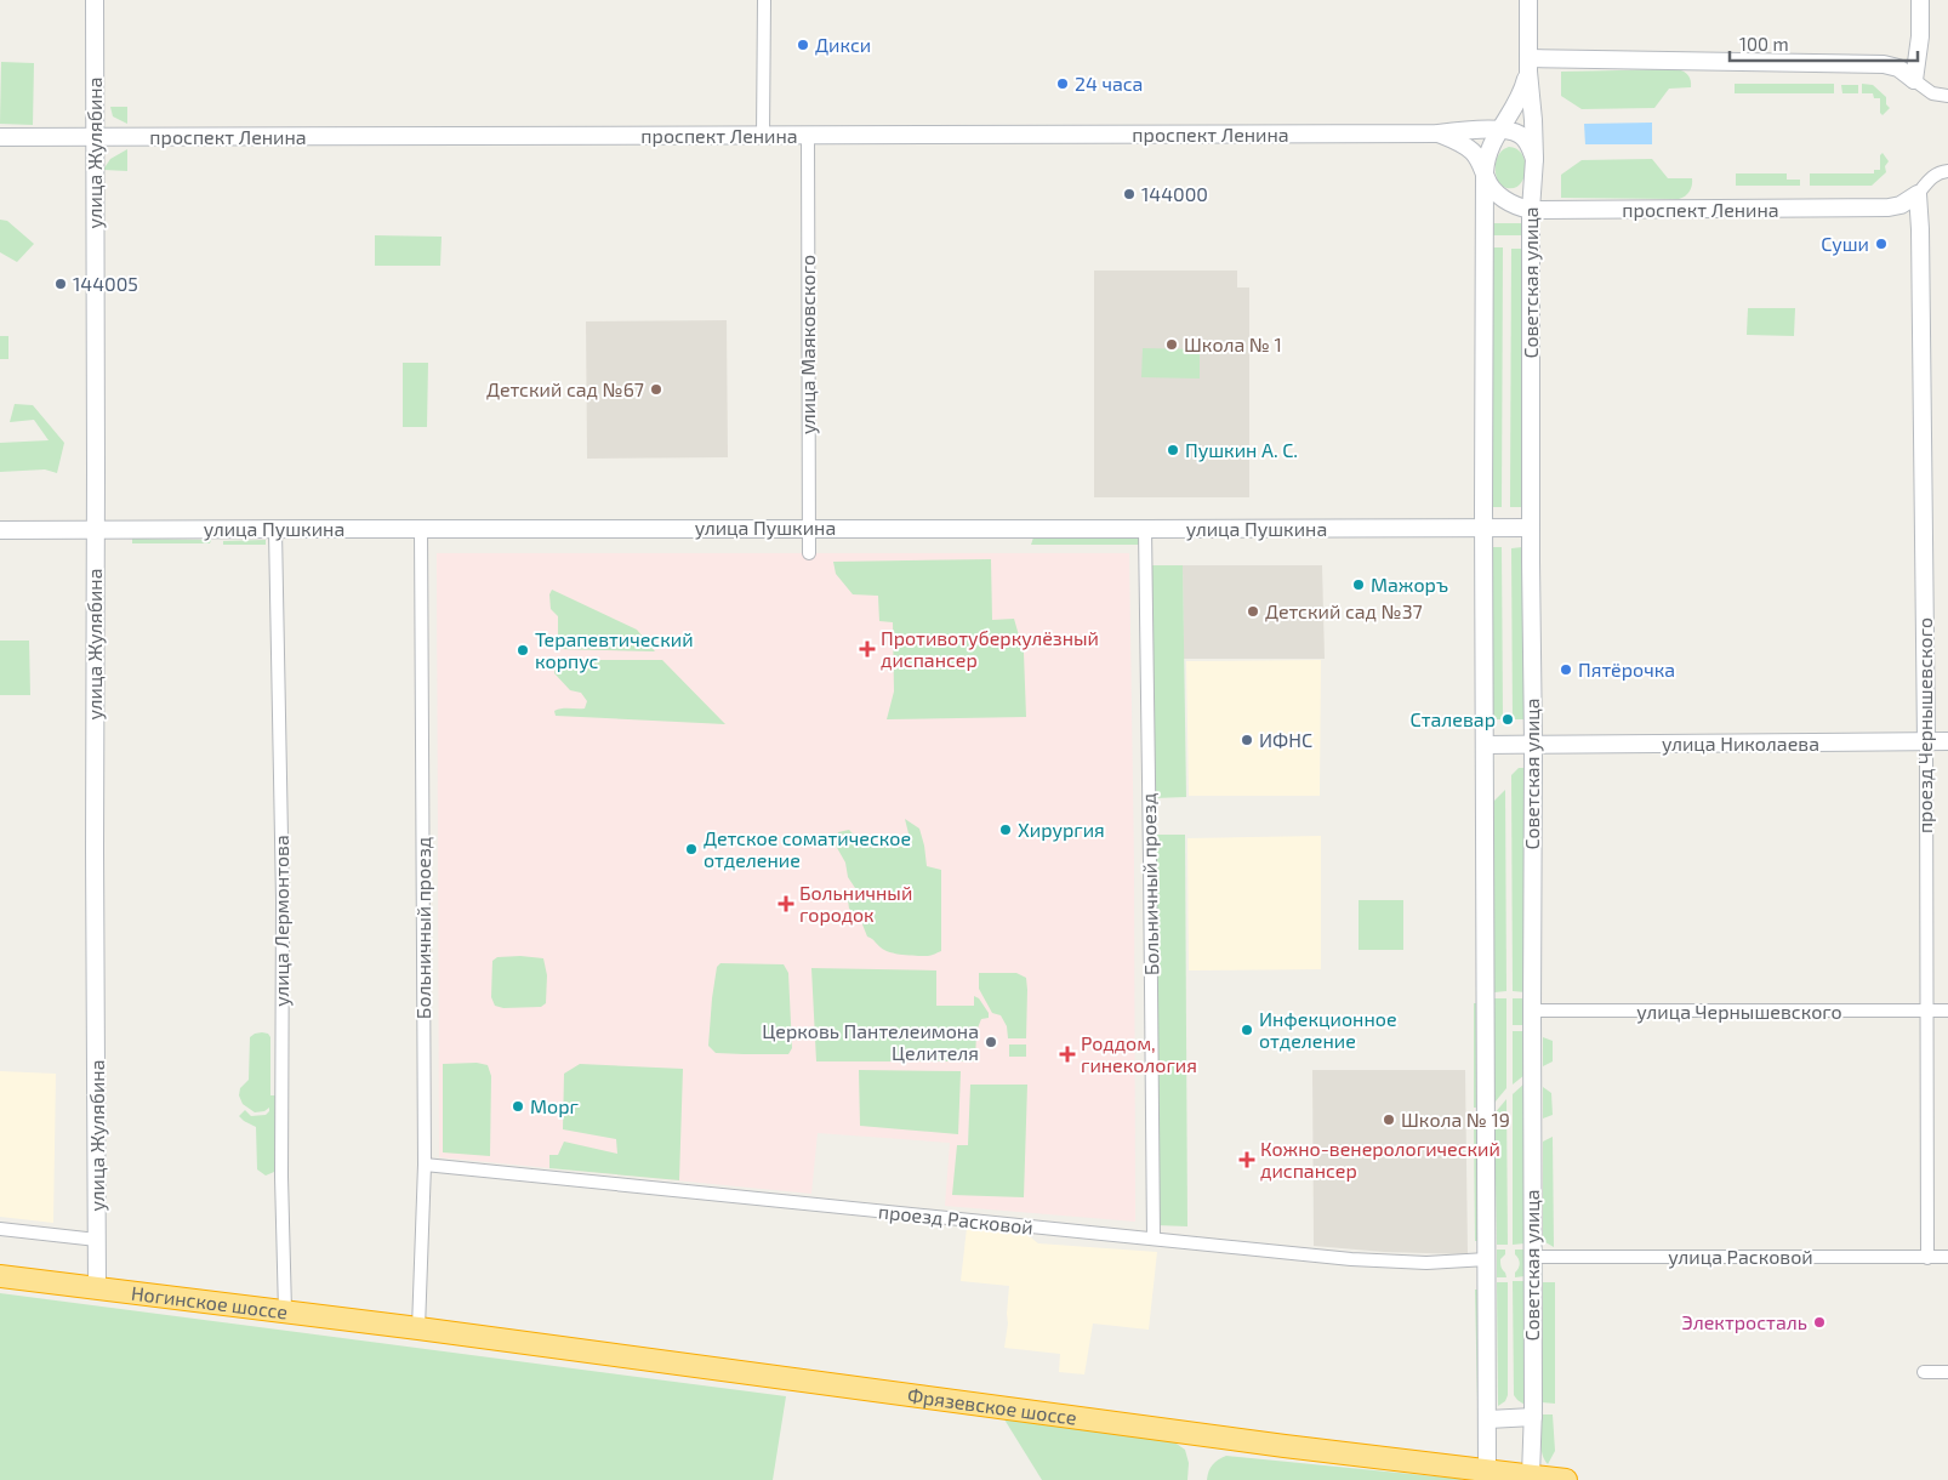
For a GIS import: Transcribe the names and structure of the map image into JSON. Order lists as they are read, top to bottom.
{
  "streets": {
    "highway": ["Ногинское шоссе", "Фрязевское шоссе"],
    "main road": [
      "проспект Ленина",
      "улица Жулябина",
      "Советская улица",
      "улица Пушкина",
      "проезд Чернышевского",
      "улица Николаева"
    ],
    "street": [
      "улица Маяковского",
      "Больничный проезд",
      "улица Лермонтова",
      "улица Чернышевского",
      "проезд Расковой",
      "улица Расковой"
    ]
  },
  "crossings": [
    ["проспект Ленина", "улица Жулябина"],
    ["проспект Ленина", "Советская улица"],
    ["проспект Ленина", "улица Маяковского"],
    ["проспект Ленина", "проезд Чернышевского"],
    ["улица Жулябина", "улица Пушкина"],
    ["улица Жулябина", "Ногинское шоссе"],
    ["Советская улица", "улица Пушкина"],
    ["Советская улица", "улица Николаева"],
    ["Советская улица", "улица Чернышевского"],
    ["Советская улица", "улица Расковой"],
    ["Советская улица", "Фрязевское шоссе"],
    ["улица Маяковского", "улица Пушкина"],
    ["улица Пушкина", "Больничный проезд"],
    ["улица Пушкина", "улица Лермонтова"],
    ["проезд Чернышевского", "улица Николаева"],
    ["проезд Чернышевского", "улица Чернышевского"],
    ["проезд Чернышевского", "улица Расковой"],
    ["Больничный проезд", "проезд Расковой"],
    ["Больничный проезд", "Ногинское шоссе"],
    ["Больничный проезд", "Фрязевское шоссе"],
    ["улица Лермонтова", "Ногинское шоссе"],
    ["Ногинское шоссе", "Фрязевское шоссе"]
  ],
  "places": {
    "other": [
      "Дикси",
      "24 часа",
      "144000",
      "Суши",
      "144005",
      "Школа № 1",
      "Детский сад №67",
      "Пушкин А. С.",
      "Мажоръ",
      "Детский сад №37",
      "Терапевтический корпус",
      "Пятёрочка",
      "Сталевар",
      "ИФНС",
      "Хирургия",
      "Детское соматическое отделение",
      "Инфекционное отделение",
      "Церковь Пантелеимона Целителя",
      "Морг",
      "Школа № 19",
      "Электросталь"
    ],
    "health": [
      "Противотуберкулёзный диспансер",
      "Больничный городок",
      "Роддом, гинекология",
      "Кожно-венерологический диспансер"
    ]
  },
  "scale_bar": "100 m"
}
